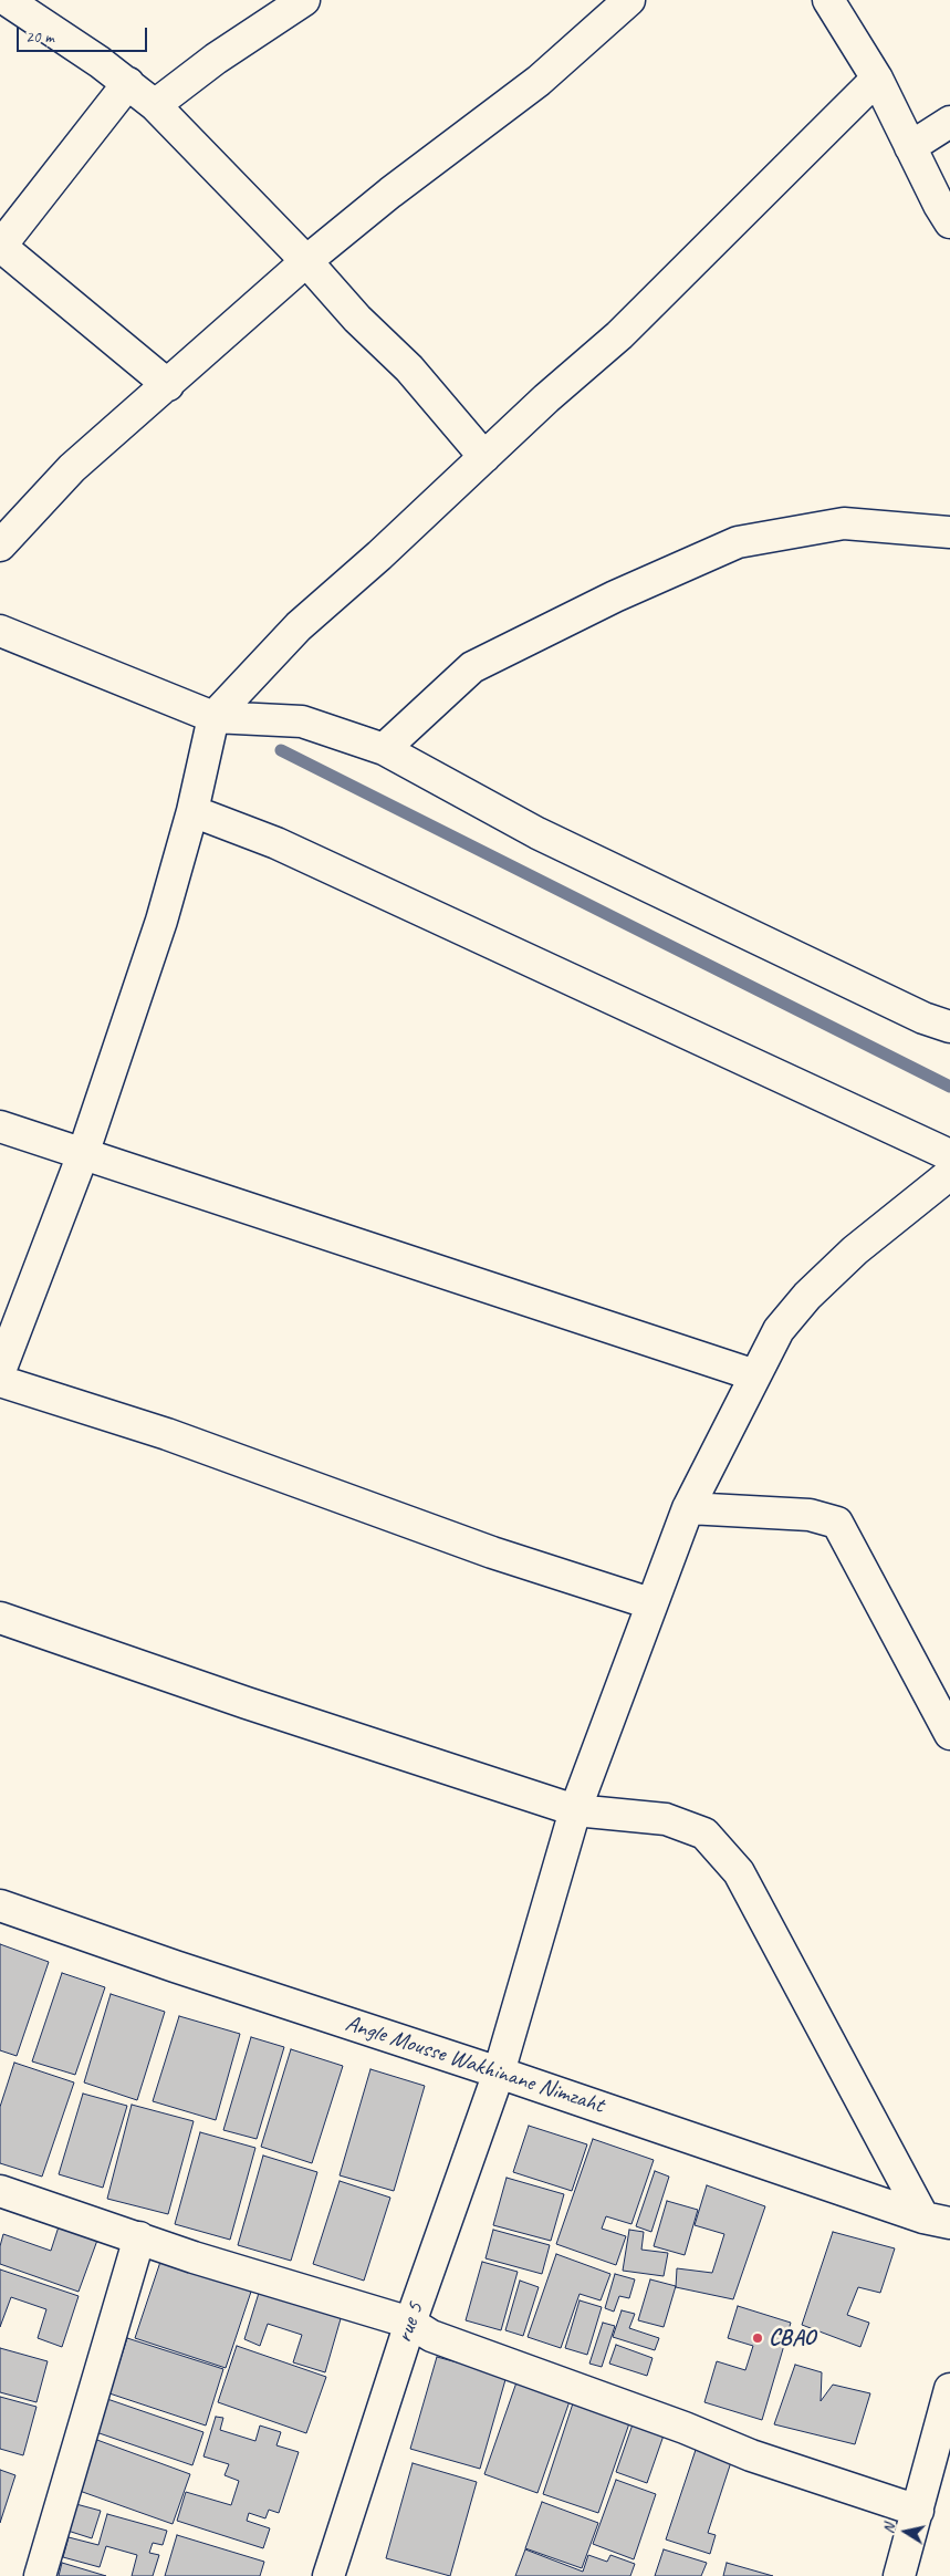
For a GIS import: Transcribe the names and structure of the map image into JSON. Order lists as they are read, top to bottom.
{
  "streets": {
    "street": ["Angle Mousse Wakhinane Nimzaht", "rue 5"]
  },
  "crossings": [
    ["Angle Mousse Wakhinane Nimzaht", "rue 5"]
  ],
  "places": ["CBAO"],
  "scale_bar": "20 m",
  "north": "left"
}
